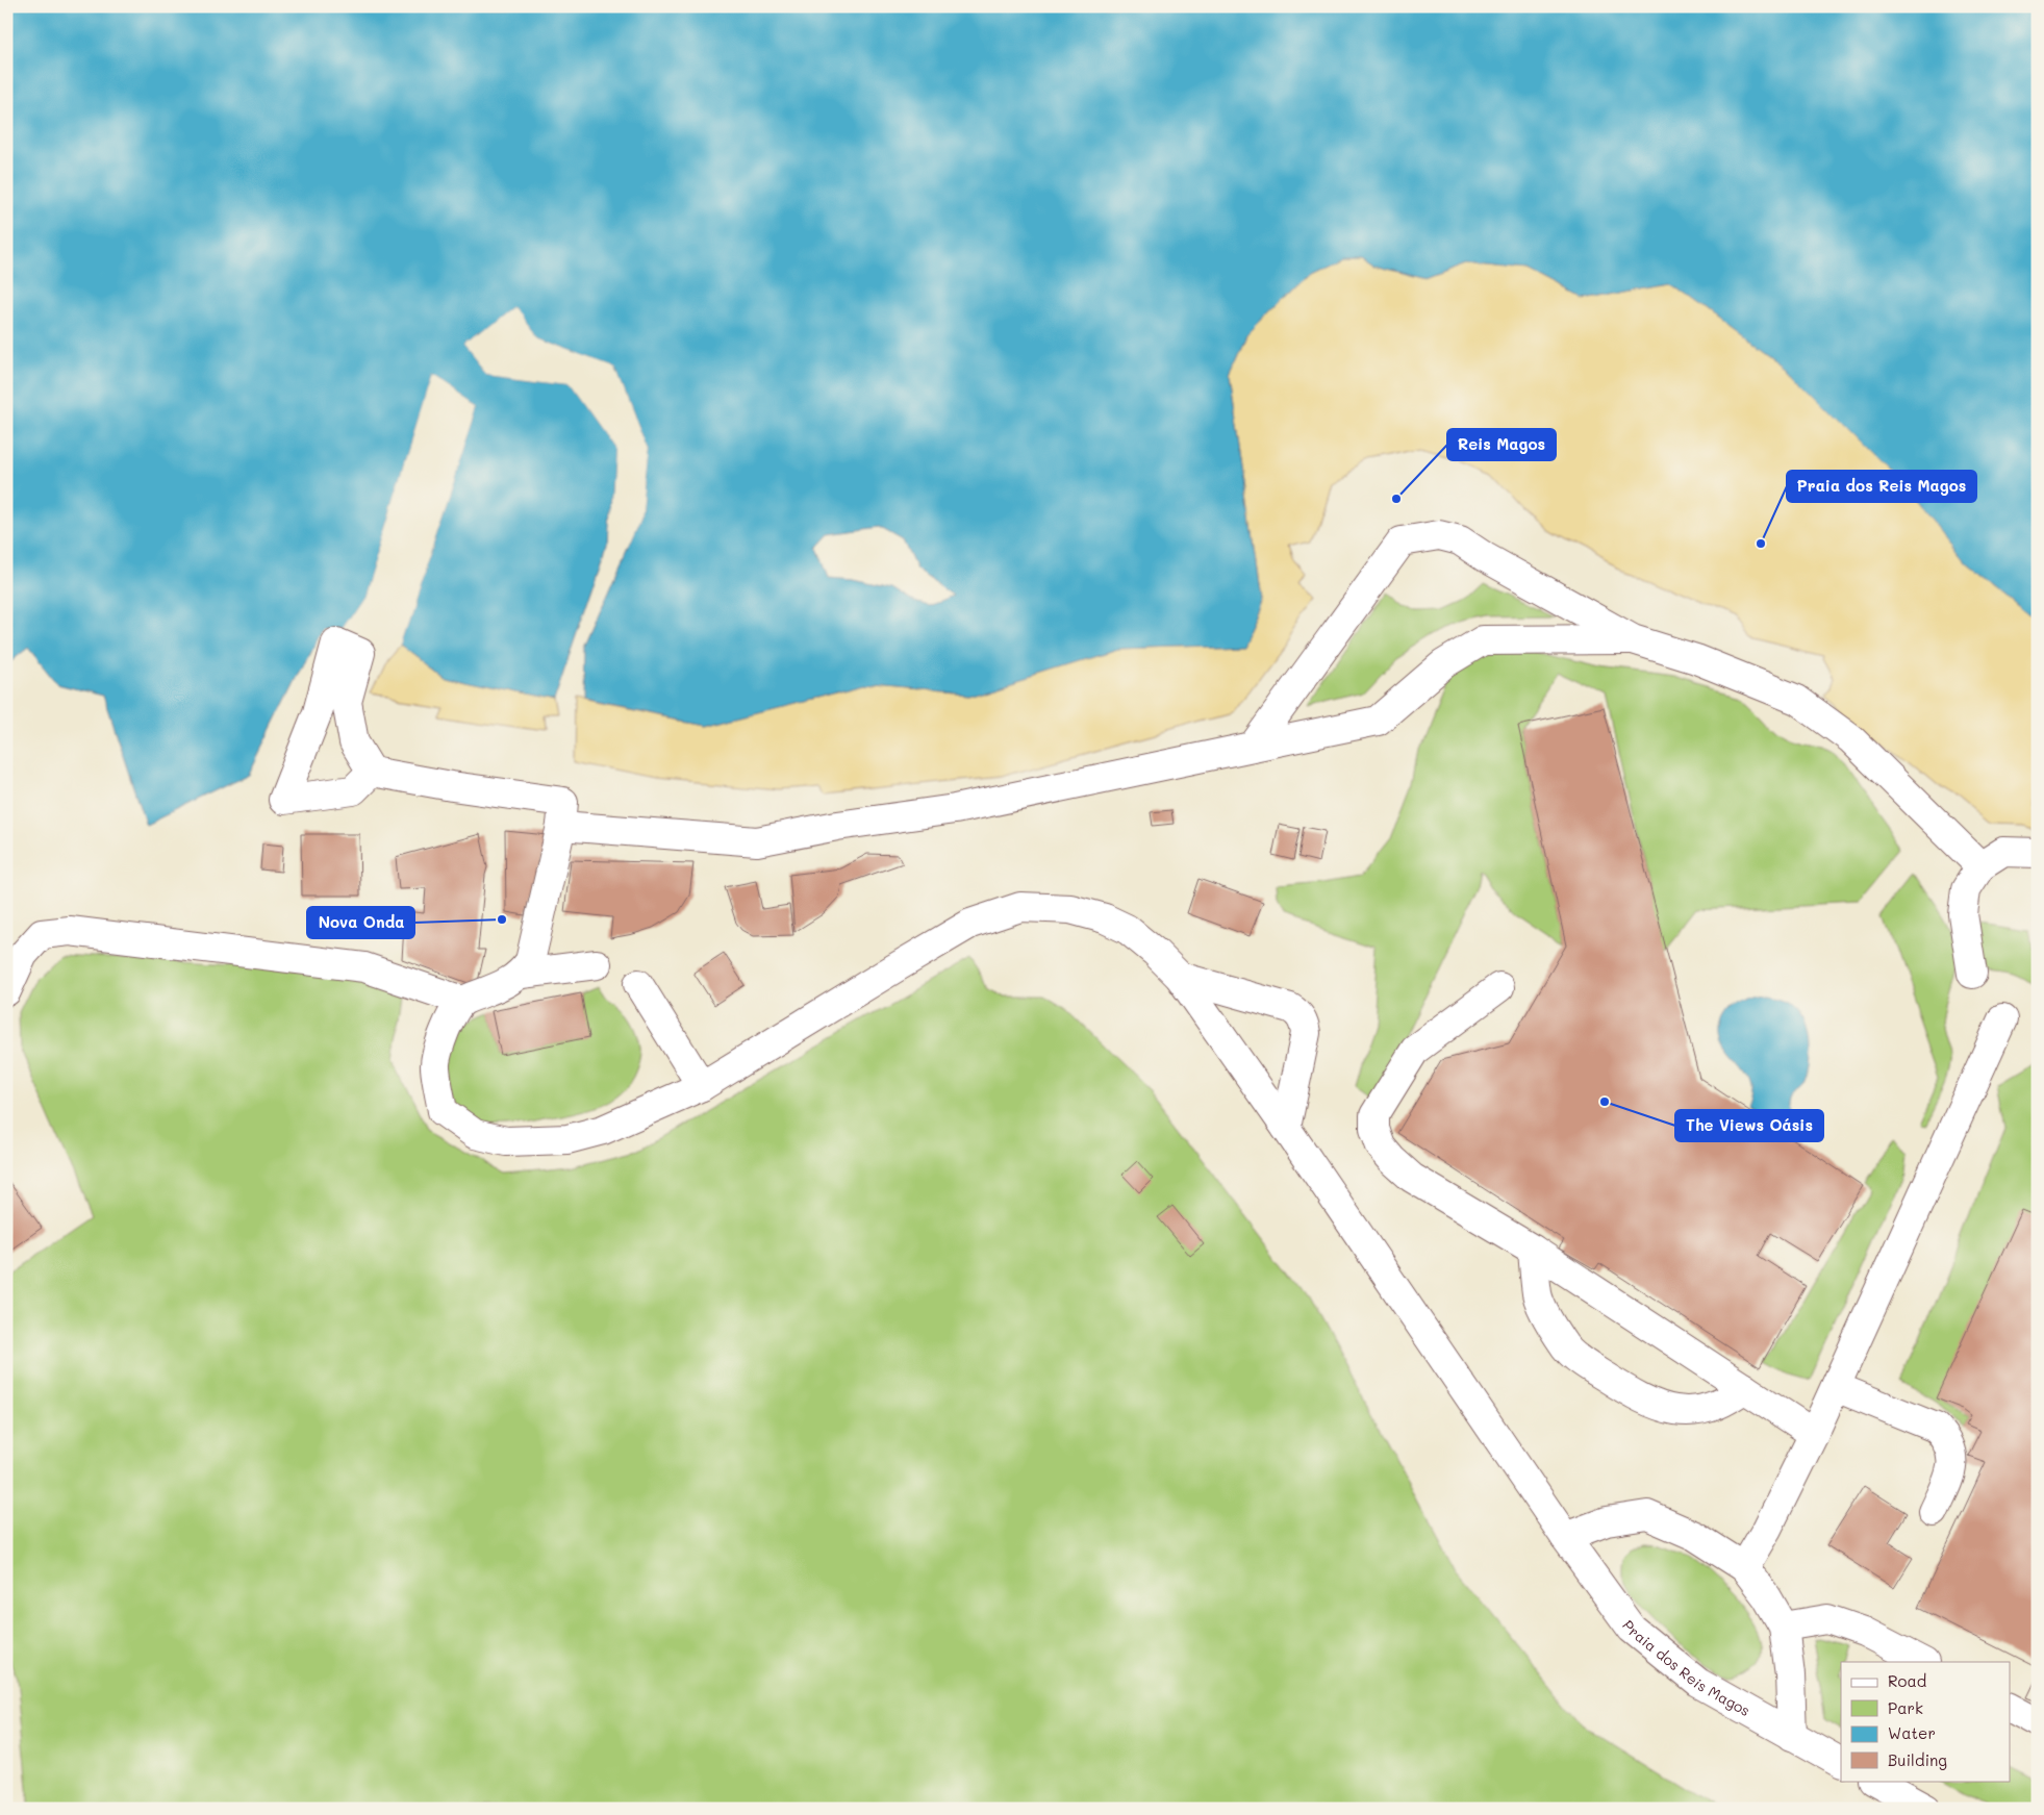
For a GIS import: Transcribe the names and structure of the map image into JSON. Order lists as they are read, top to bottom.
{
  "streets": {
    "street": ["Praia dos Reis Magos"]
  },
  "places": [
    "Reis Magos",
    "Praia dos Reis Magos",
    "Nova Onda",
    "The Views Oásis"
  ],
  "legend": [
    "Road",
    "Park",
    "Water",
    "Building"
  ]
}
